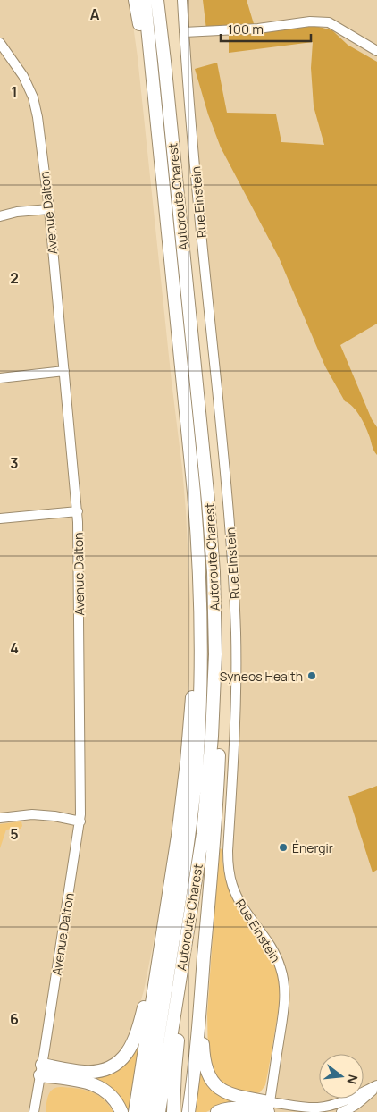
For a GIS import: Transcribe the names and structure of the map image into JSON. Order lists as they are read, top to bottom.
{
  "streets": {
    "highway": ["Autoroute Charest"],
    "street": ["Rue Einstein", "Avenue Dalton"]
  },
  "places": ["Syneos Health", "Énergir"],
  "scale_bar": "100 m",
  "north": "right",
  "grid": {
    "columns": ["A"],
    "rows": [
      "1",
      "2",
      "3",
      "4",
      "5",
      "6"
    ]
  }
}
